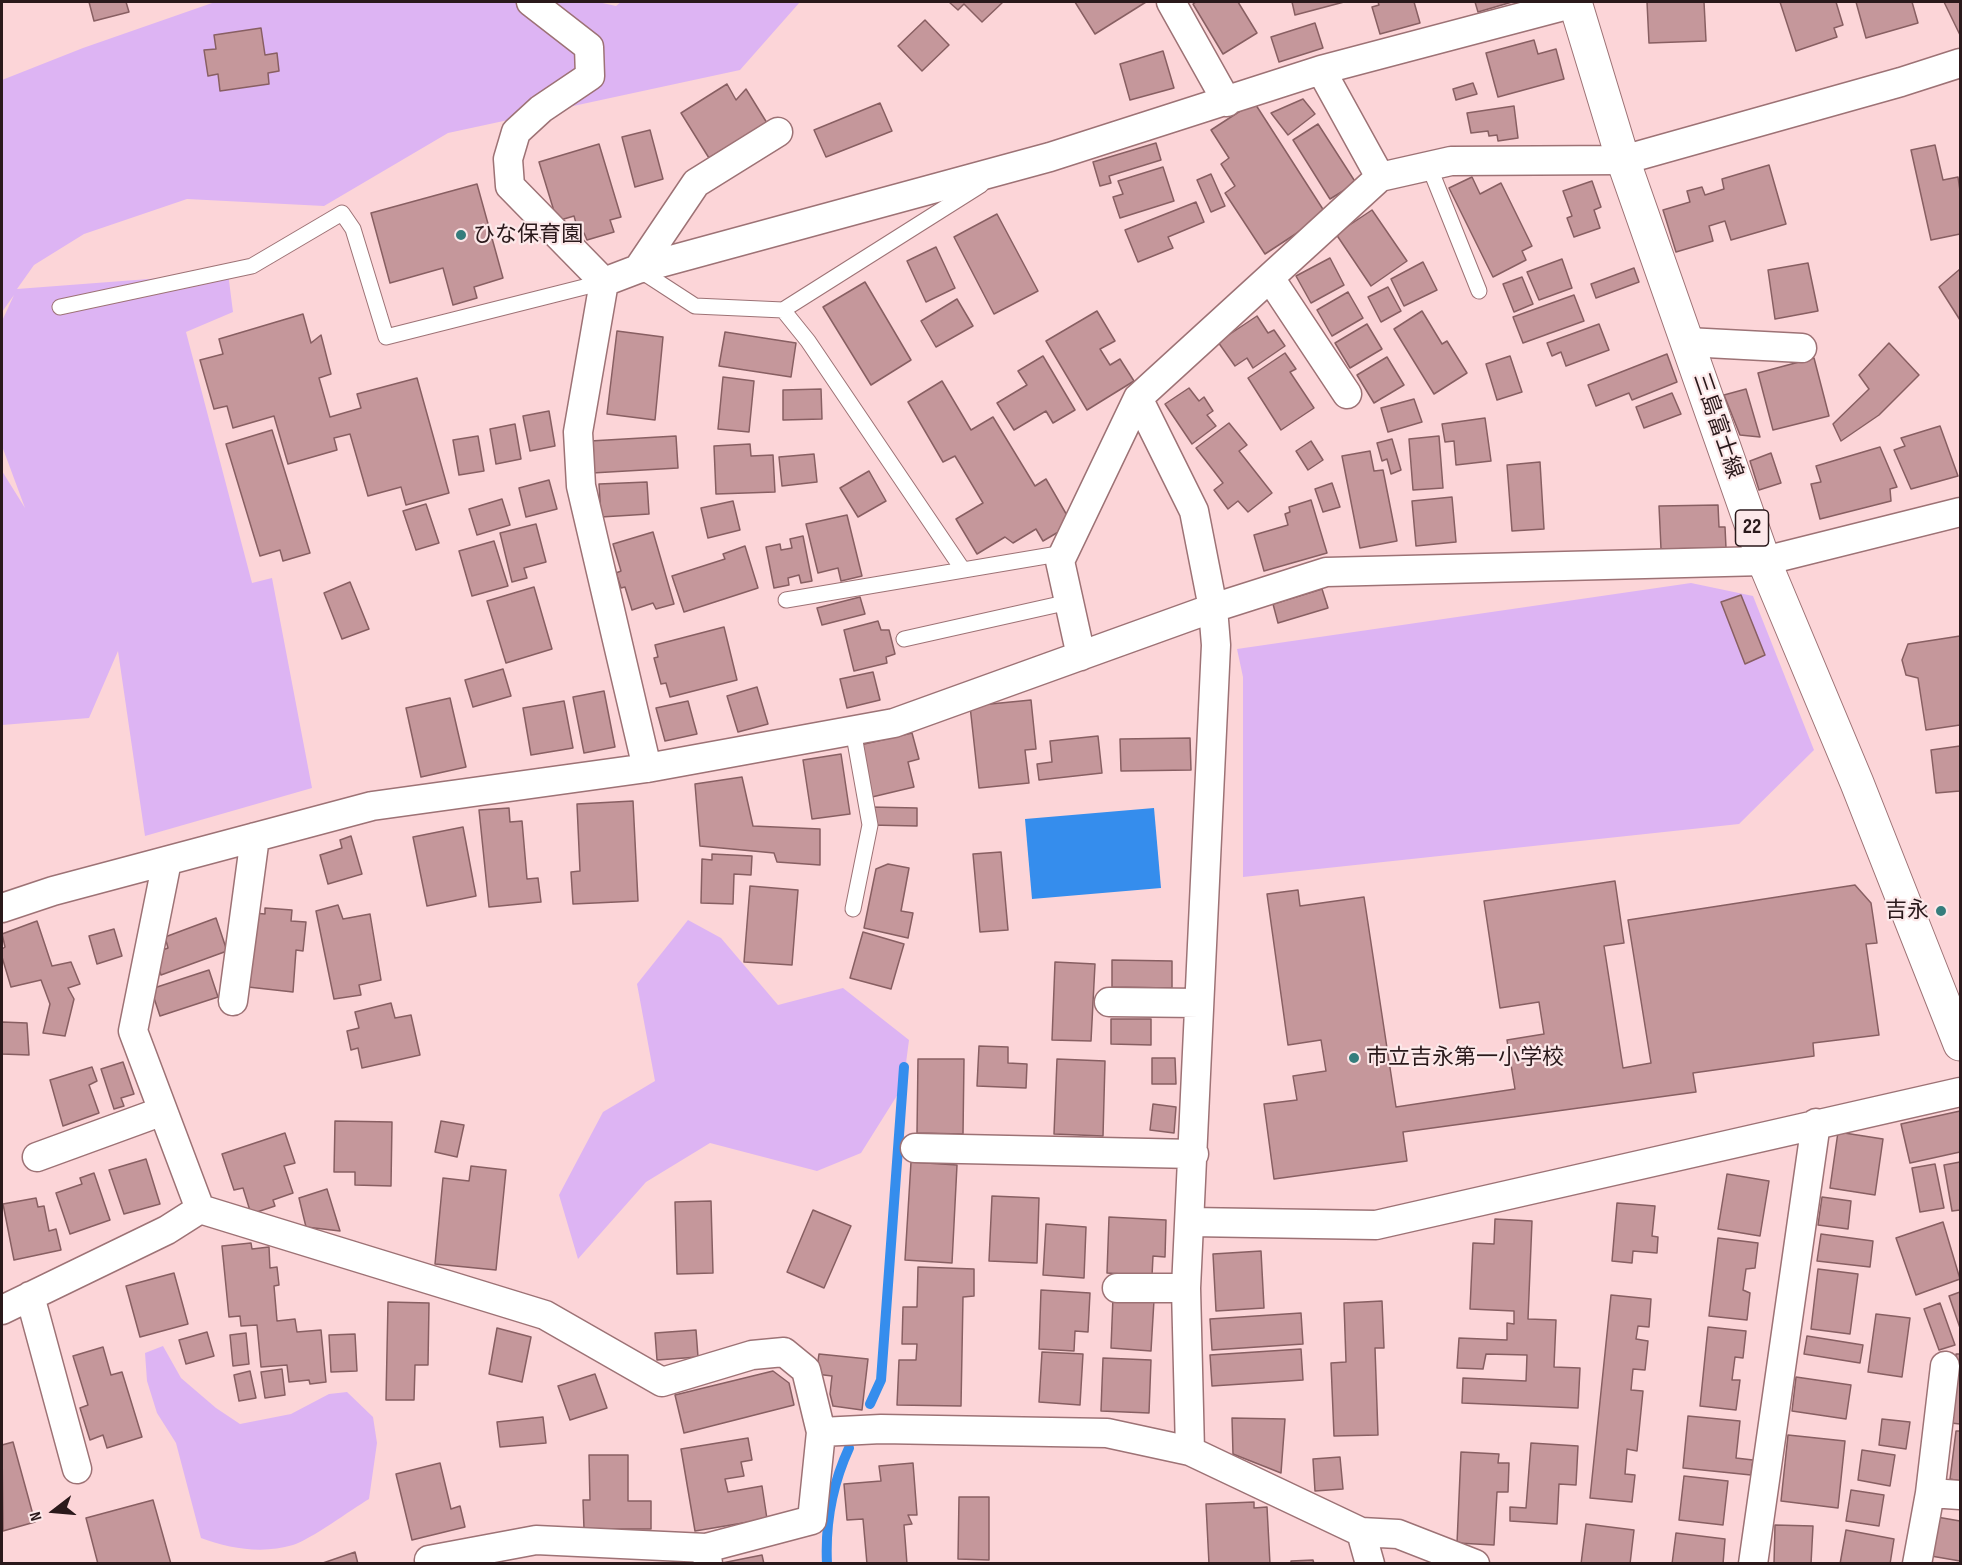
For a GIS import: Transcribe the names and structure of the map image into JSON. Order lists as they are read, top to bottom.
{
  "streets": {
    "main road": ["三島富士線", "22"]
  },
  "places": ["ひな保育園", "吉永", "市立吉永第一小学校"],
  "north": "left"
}
